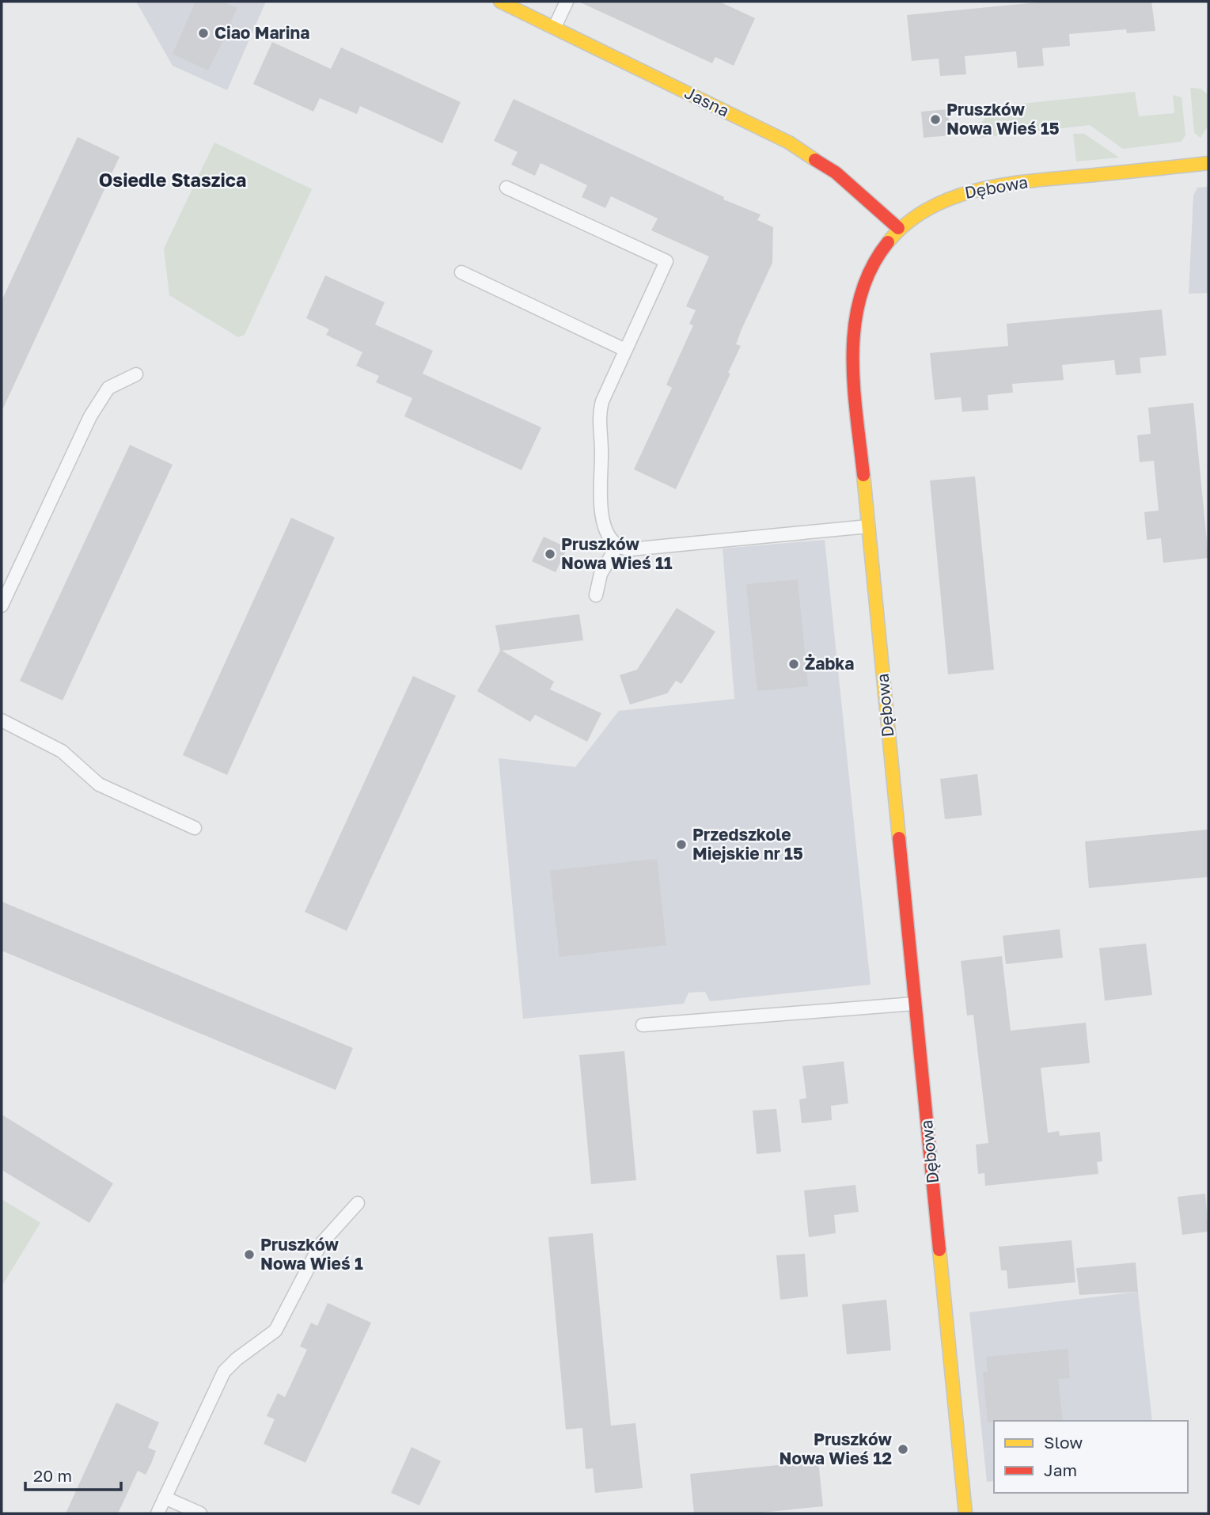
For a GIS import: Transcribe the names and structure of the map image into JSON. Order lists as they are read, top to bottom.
{
  "streets": {
    "street": ["Jasna", "Dębowa"]
  },
  "crossings": [
    ["Jasna", "Dębowa"]
  ],
  "districts": ["Osiedle Staszica"],
  "places": [
    "Ciao Marina",
    "Pruszków Nowa Wieś 15",
    "Pruszków Nowa Wieś 11",
    "Żabka",
    "Przedszkole Miejskie nr 15",
    "Pruszków Nowa Wieś 1",
    "Pruszków Nowa Wieś 12"
  ],
  "legend": ["Slow", "Jam"],
  "scale_bar": "20 m"
}
